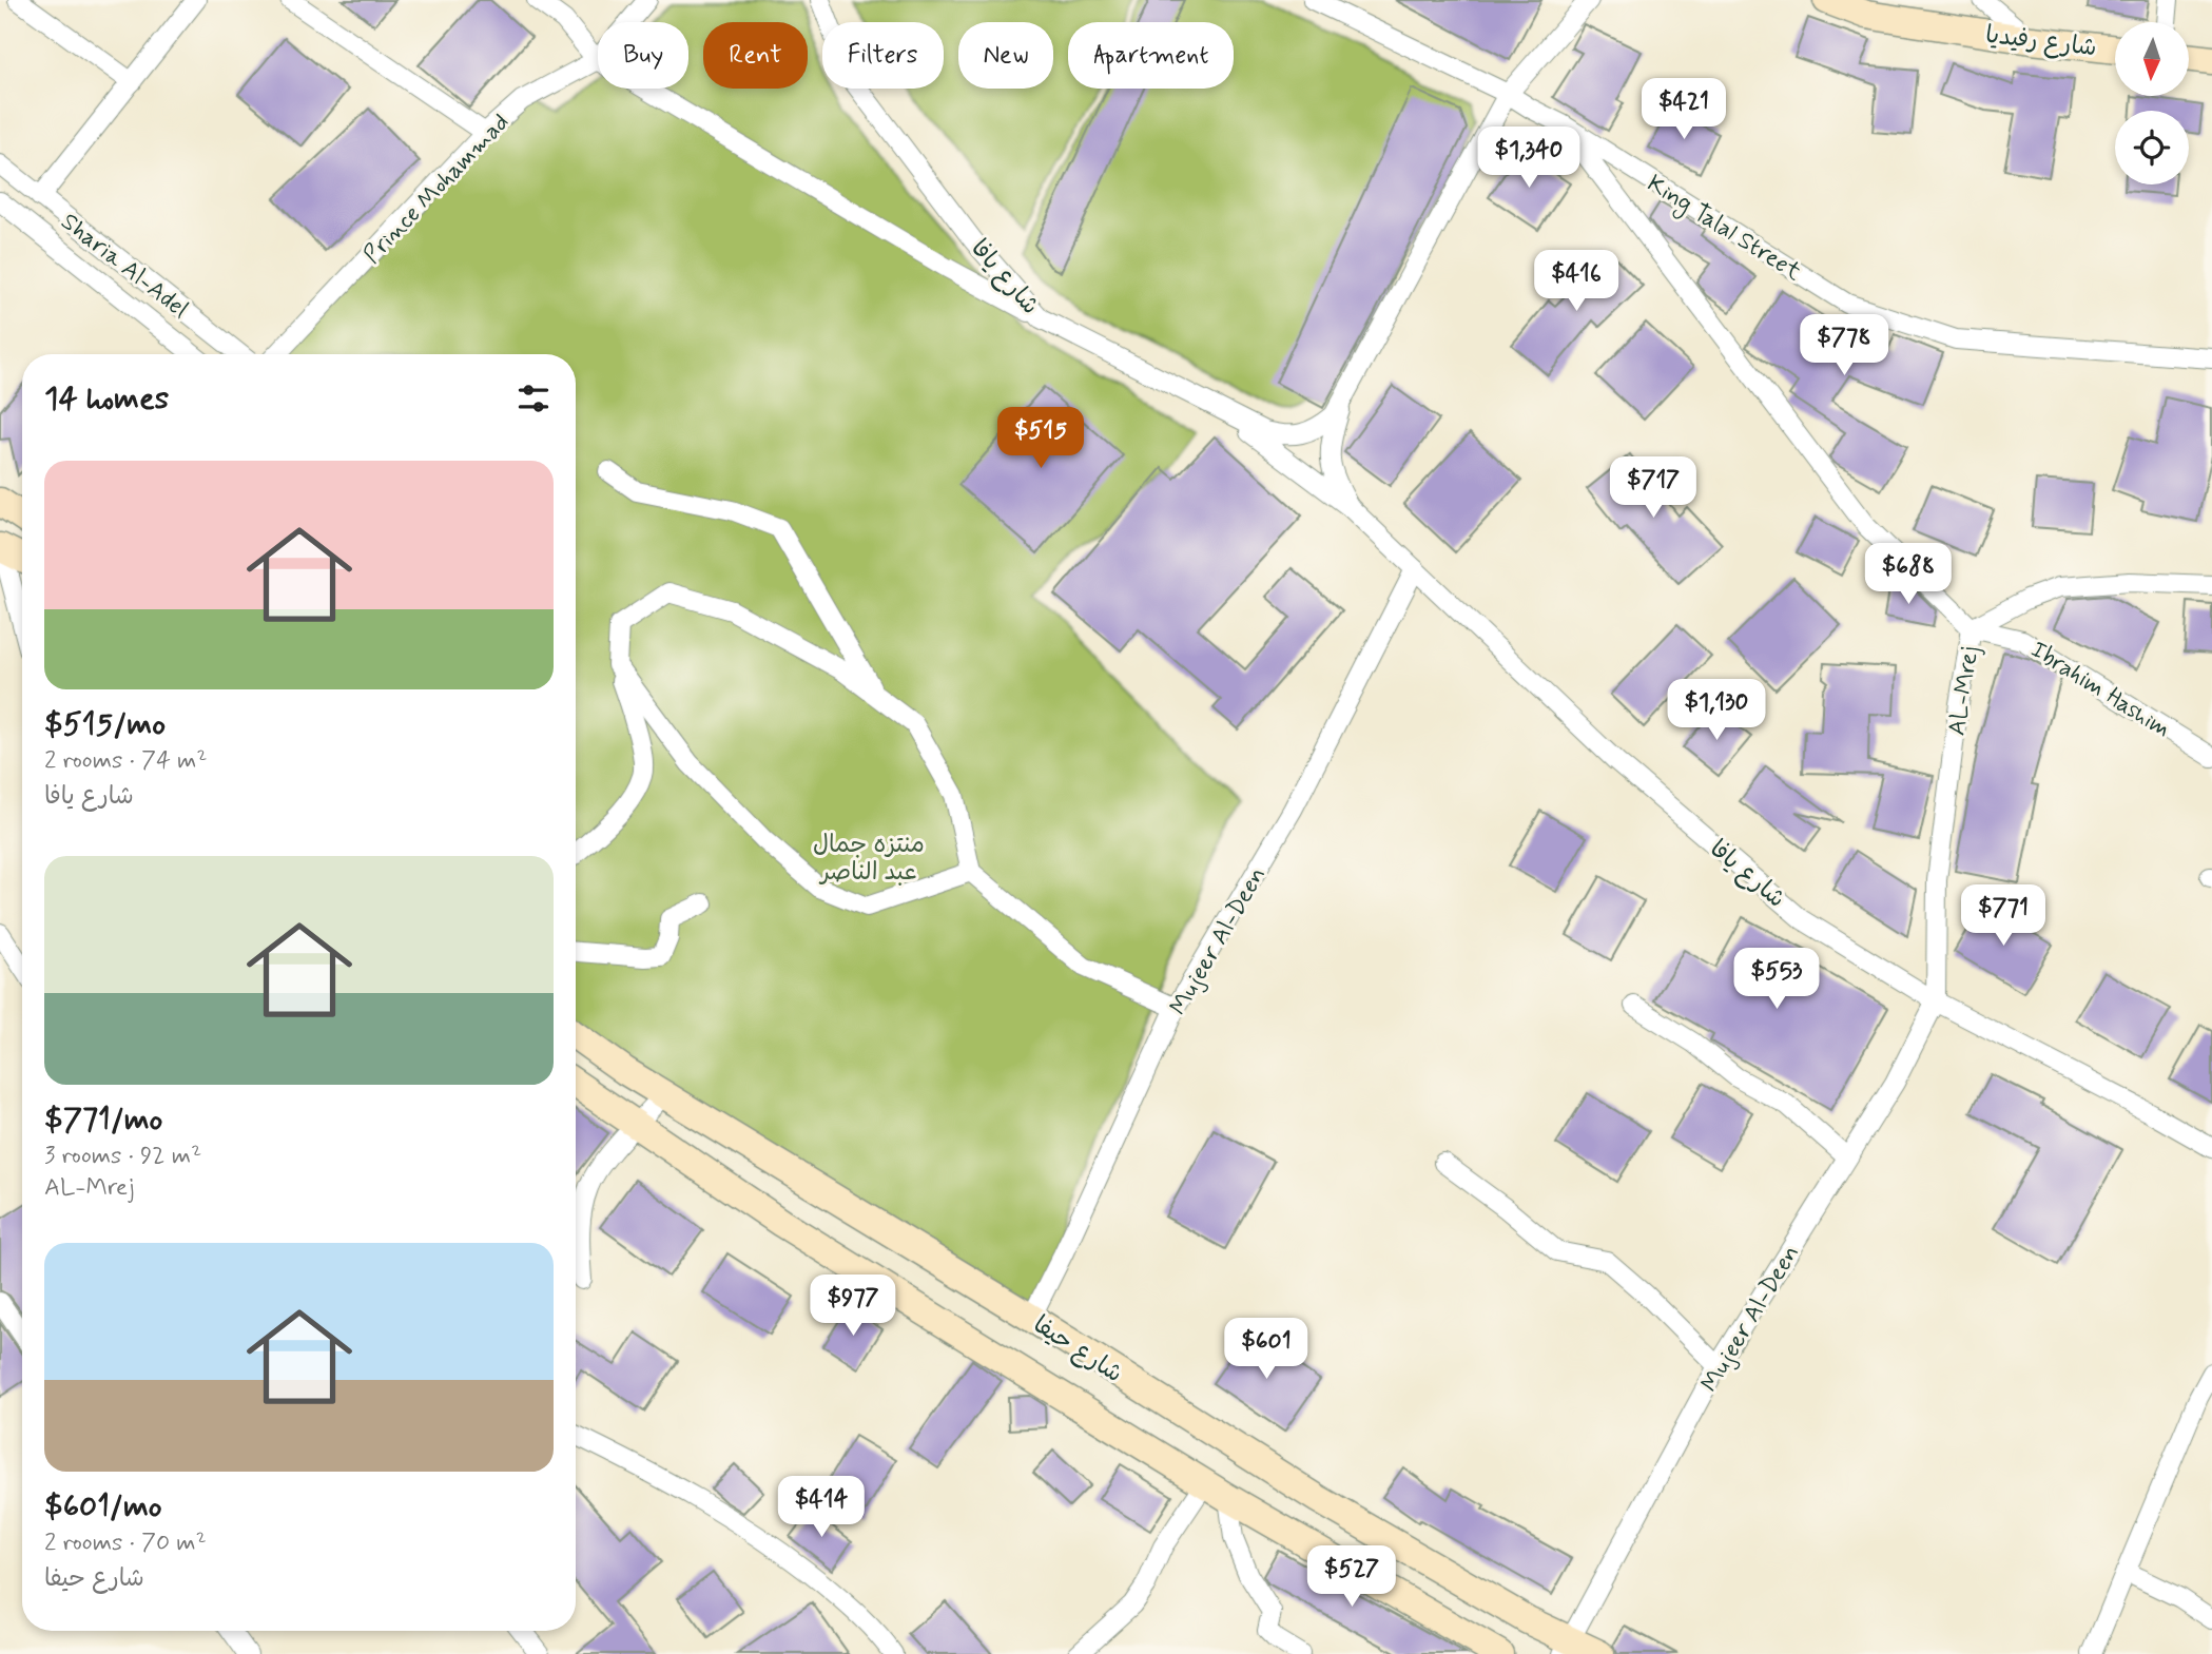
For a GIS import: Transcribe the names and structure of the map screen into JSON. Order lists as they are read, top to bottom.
{
  "streets": {
    "main road": ["شارع رفيديا", "شارع حيفا"],
    "street": [
      "Prince Mohammad",
      "King Talal Street",
      "Sharia Al-Adel",
      "شارع يافا",
      "Ibrahim Hashim",
      "AL-Mrej",
      "Mujeer Al-Deen"
    ]
  },
  "crossings": [
    ["شارع يافا", "AL-Mrej"],
    ["شارع يافا", "Mujeer Al-Deen"],
    ["Ibrahim Hashim", "AL-Mrej"],
    ["AL-Mrej", "Mujeer Al-Deen"],
    ["Mujeer Al-Deen", "شارع حيفا"]
  ],
  "parks": ["منتزه جمال عبد الناصر"],
  "north": "bottom",
  "page": {
    "chip": [
      "Buy",
      "Rent",
      "Filters",
      "New",
      "Apartment"
    ],
    "price": [
      "$421",
      "$1,340",
      "$416",
      "$778",
      "$515",
      "$717",
      "$688",
      "$1,130",
      "$771",
      "$553",
      "$977",
      "$601",
      "$414",
      "$527"
    ],
    "heading": "14 homes",
    "list": [
      {
        "name": "$515/mo",
        "note": "2 rooms · 74 m² · شارع يافا"
      },
      {
        "name": "$771/mo",
        "note": "3 rooms · 92 m² · AL-Mrej"
      },
      {
        "name": "$601/mo",
        "note": "2 rooms · 70 m² · شارع حيفا"
      }
    ]
  }
}
